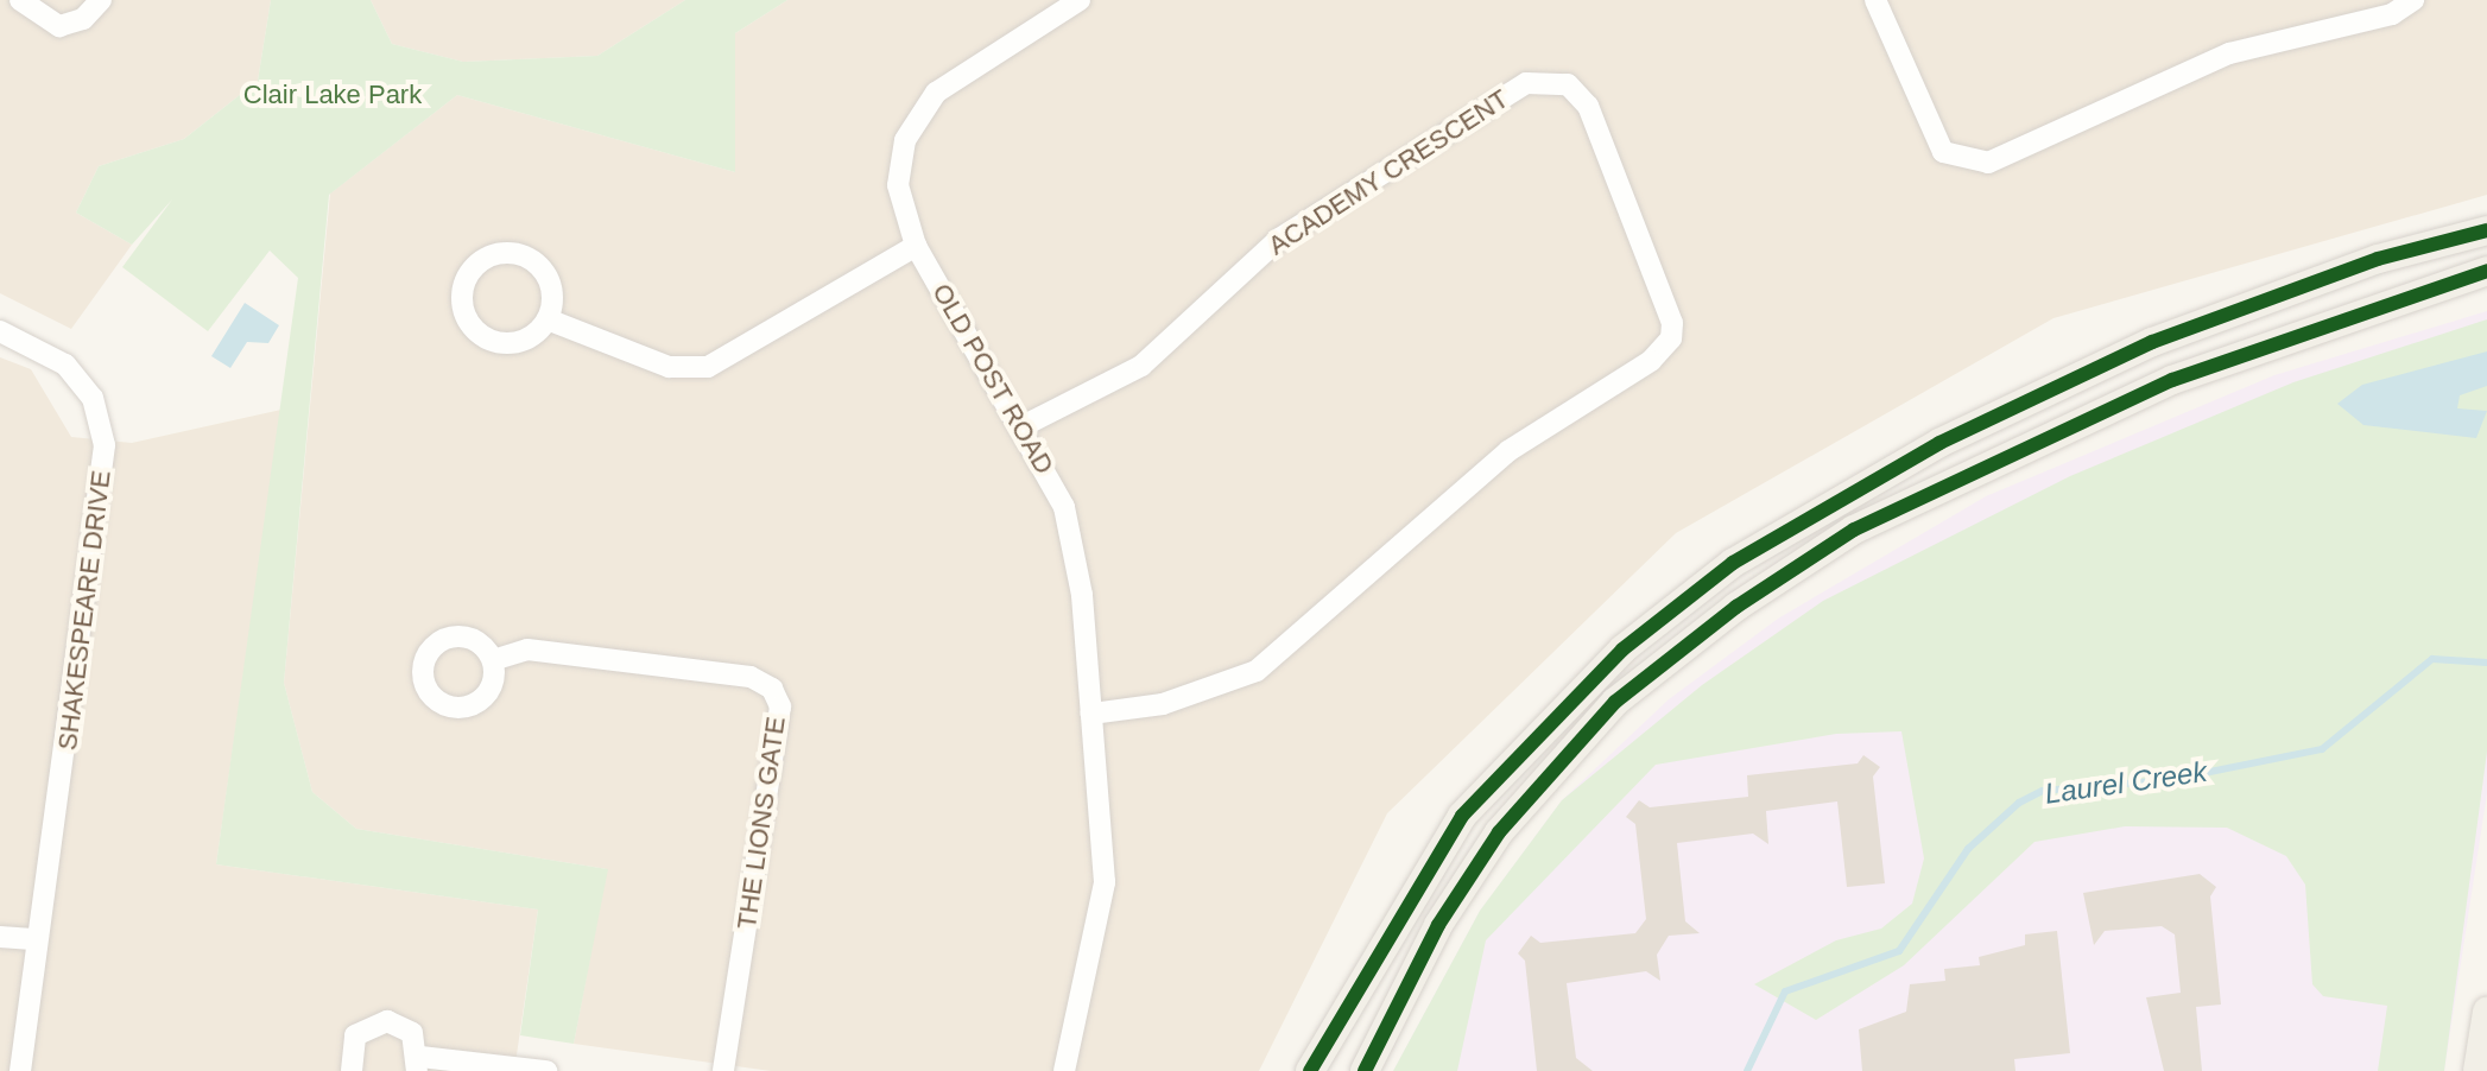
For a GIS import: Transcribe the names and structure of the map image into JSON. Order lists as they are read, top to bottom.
{
  "streets": {
    "street": [
      "ACADEMY CRESCENT",
      "OLD POST ROAD",
      "SHAKESPEARE DRIVE",
      "THE LIONS GATE"
    ]
  },
  "crossings": [
    ["ACADEMY CRESCENT", "OLD POST ROAD"]
  ],
  "water": ["Laurel Creek"],
  "parks": ["Clair Lake Park"]
}
